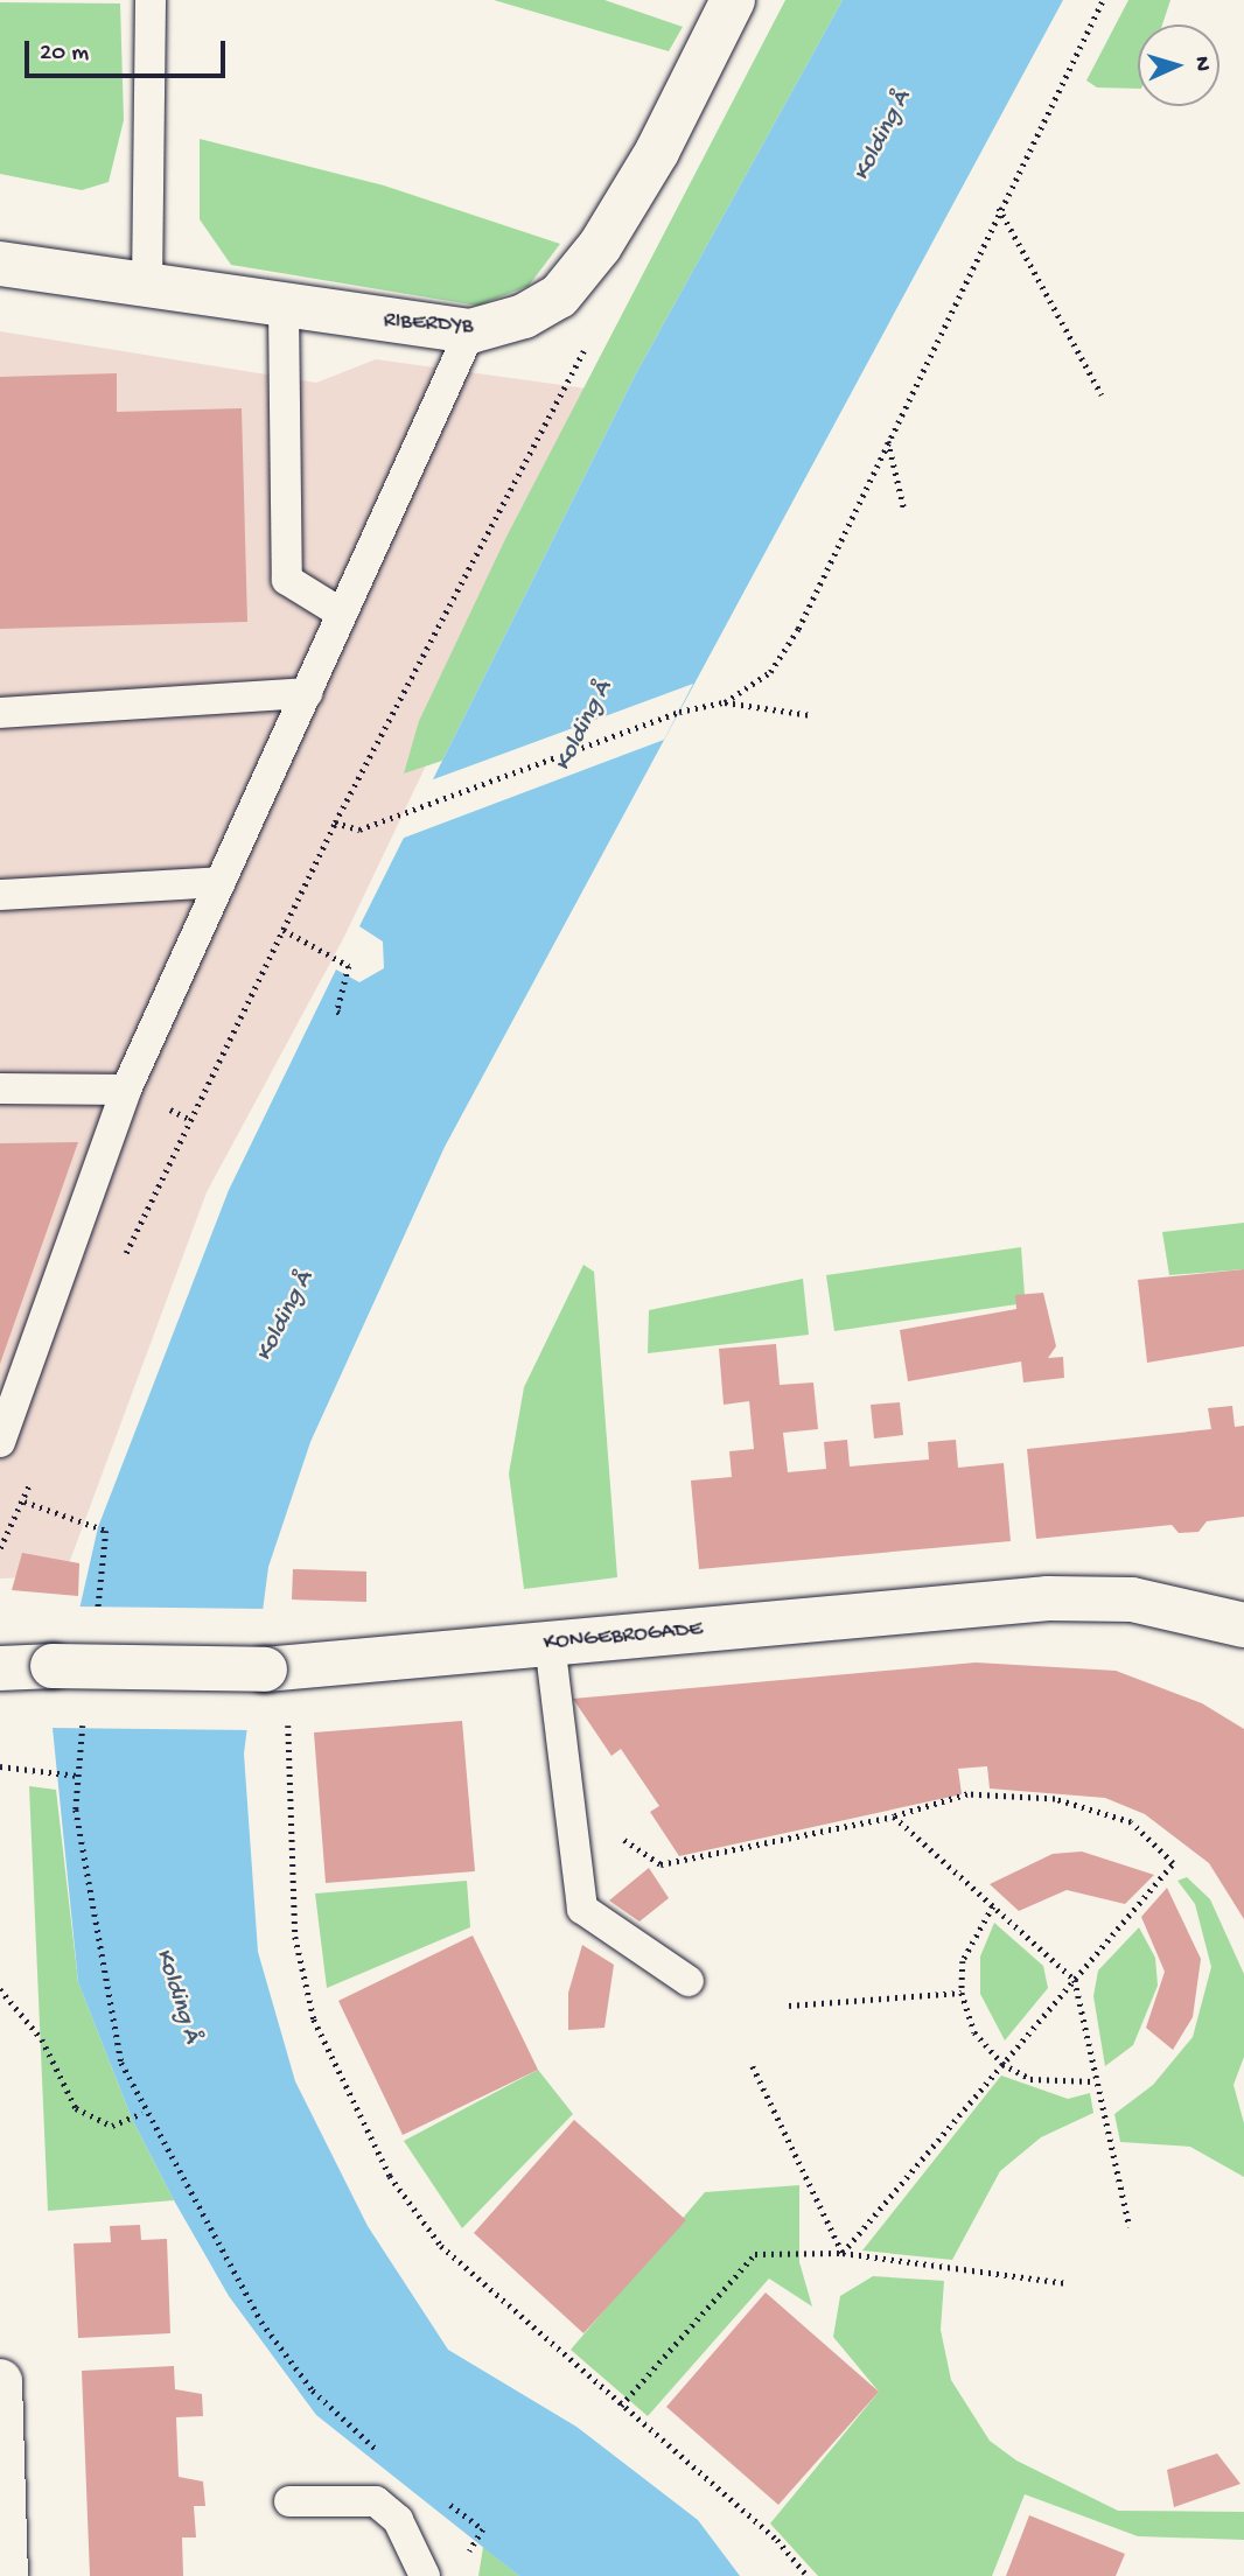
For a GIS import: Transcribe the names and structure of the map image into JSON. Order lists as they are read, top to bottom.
{
  "streets": {
    "street": ["RIBERDYB", "KONGEBROGADE"]
  },
  "water": ["Kolding Å"],
  "scale_bar": "20 m",
  "north": "right"
}
